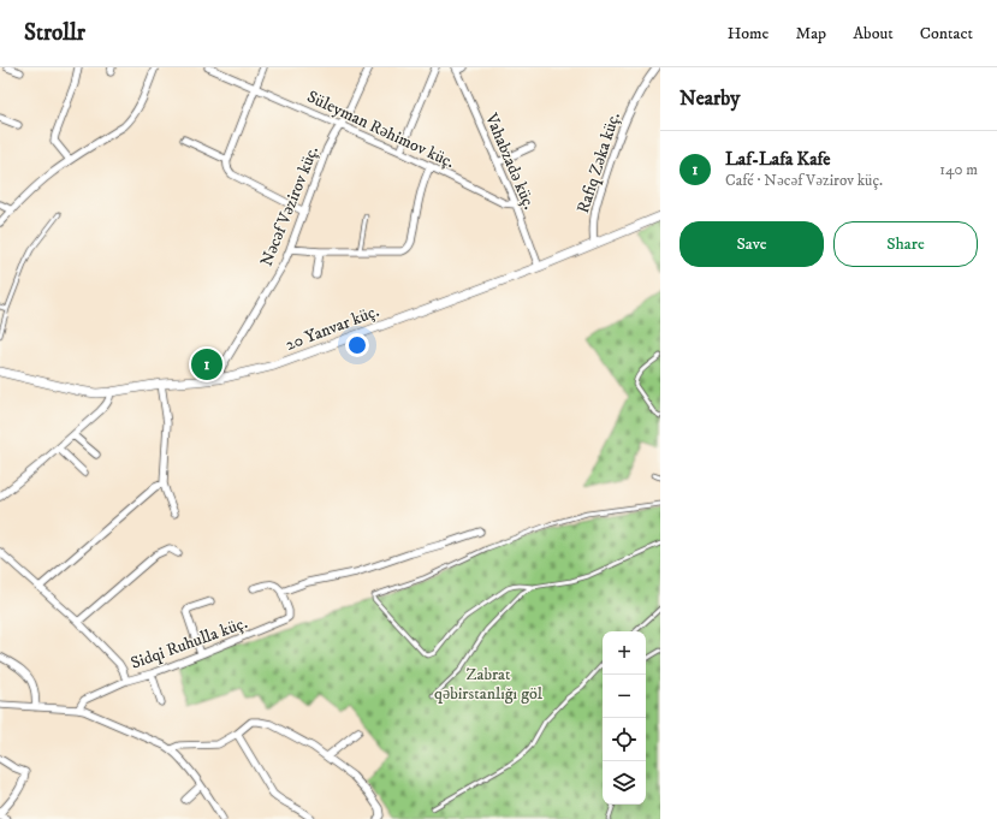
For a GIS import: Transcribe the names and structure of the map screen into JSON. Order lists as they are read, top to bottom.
{
  "streets": {
    "street": [
      "Süleyman Rəhimov küç.",
      "Vahabzadə küç.",
      "Rafiq Zəka küç.",
      "Nəcəf Vəzirov küç.",
      "20 Yanvar küç.",
      "Sidqi Ruhulla küç."
    ]
  },
  "crossings": [
    ["Süleyman Rəhimov küç.", "Vahabzadə küç."],
    ["Süleyman Rəhimov küç.", "Nəcəf Vəzirov küç."],
    ["Vahabzadə küç.", "20 Yanvar küç."],
    ["Rafiq Zəka küç.", "20 Yanvar küç."],
    ["Nəcəf Vəzirov küç.", "20 Yanvar küç."]
  ],
  "parks": ["Zabrat qəbirstanlığı göl"],
  "page": {
    "header": "Strollr",
    "nav": [
      "Home",
      "Map",
      "About",
      "Contact"
    ],
    "heading": "Nearby",
    "list": [
      {
        "mark": "1",
        "name": "Laf-Lafa Kafe",
        "note": "Café · Nəcəf Vəzirov küç.",
        "value": "140 m"
      }
    ],
    "buttons": ["Save", "Share"],
    "pins": "1",
    "map_buttons": ["+", "−"]
  }
}
